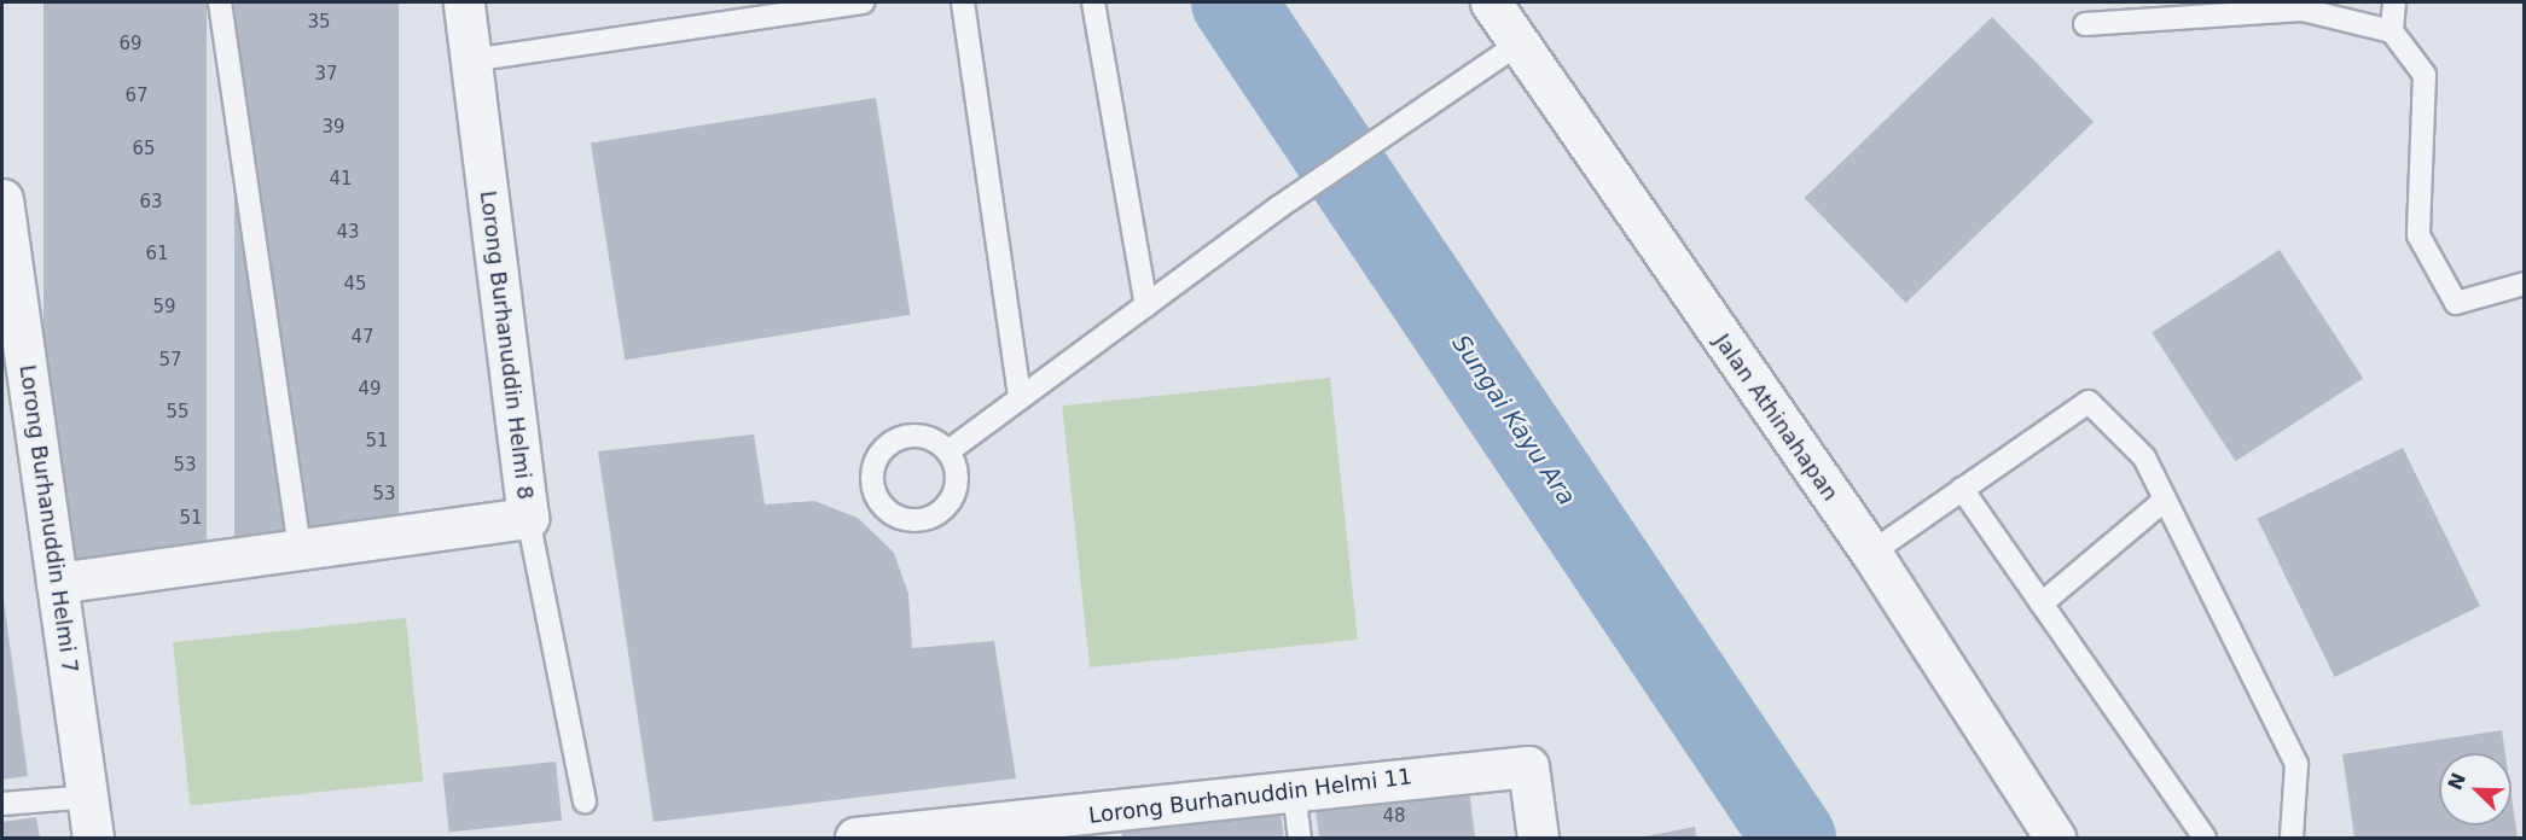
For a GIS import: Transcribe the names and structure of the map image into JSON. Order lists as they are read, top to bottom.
{
  "streets": {
    "street": [
      "Lorong Burhanuddin Helmi 8",
      "Jalan Athinahapan",
      "Lorong Burhanuddin Helmi 7",
      "Lorong Burhanuddin Helmi 11"
    ]
  },
  "crossings": [
    ["Lorong Burhanuddin Helmi 8", "Lorong Burhanuddin Helmi 7"]
  ],
  "water": ["Sungai Kayu Ara"],
  "house_numbers": [
    "35",
    "69",
    "37",
    "67",
    "39",
    "65",
    "41",
    "63",
    "43",
    "61",
    "45",
    "59",
    "47",
    "57",
    "49",
    "55",
    "51",
    "53",
    "53",
    "51",
    "48"
  ],
  "north": "top left"
}
